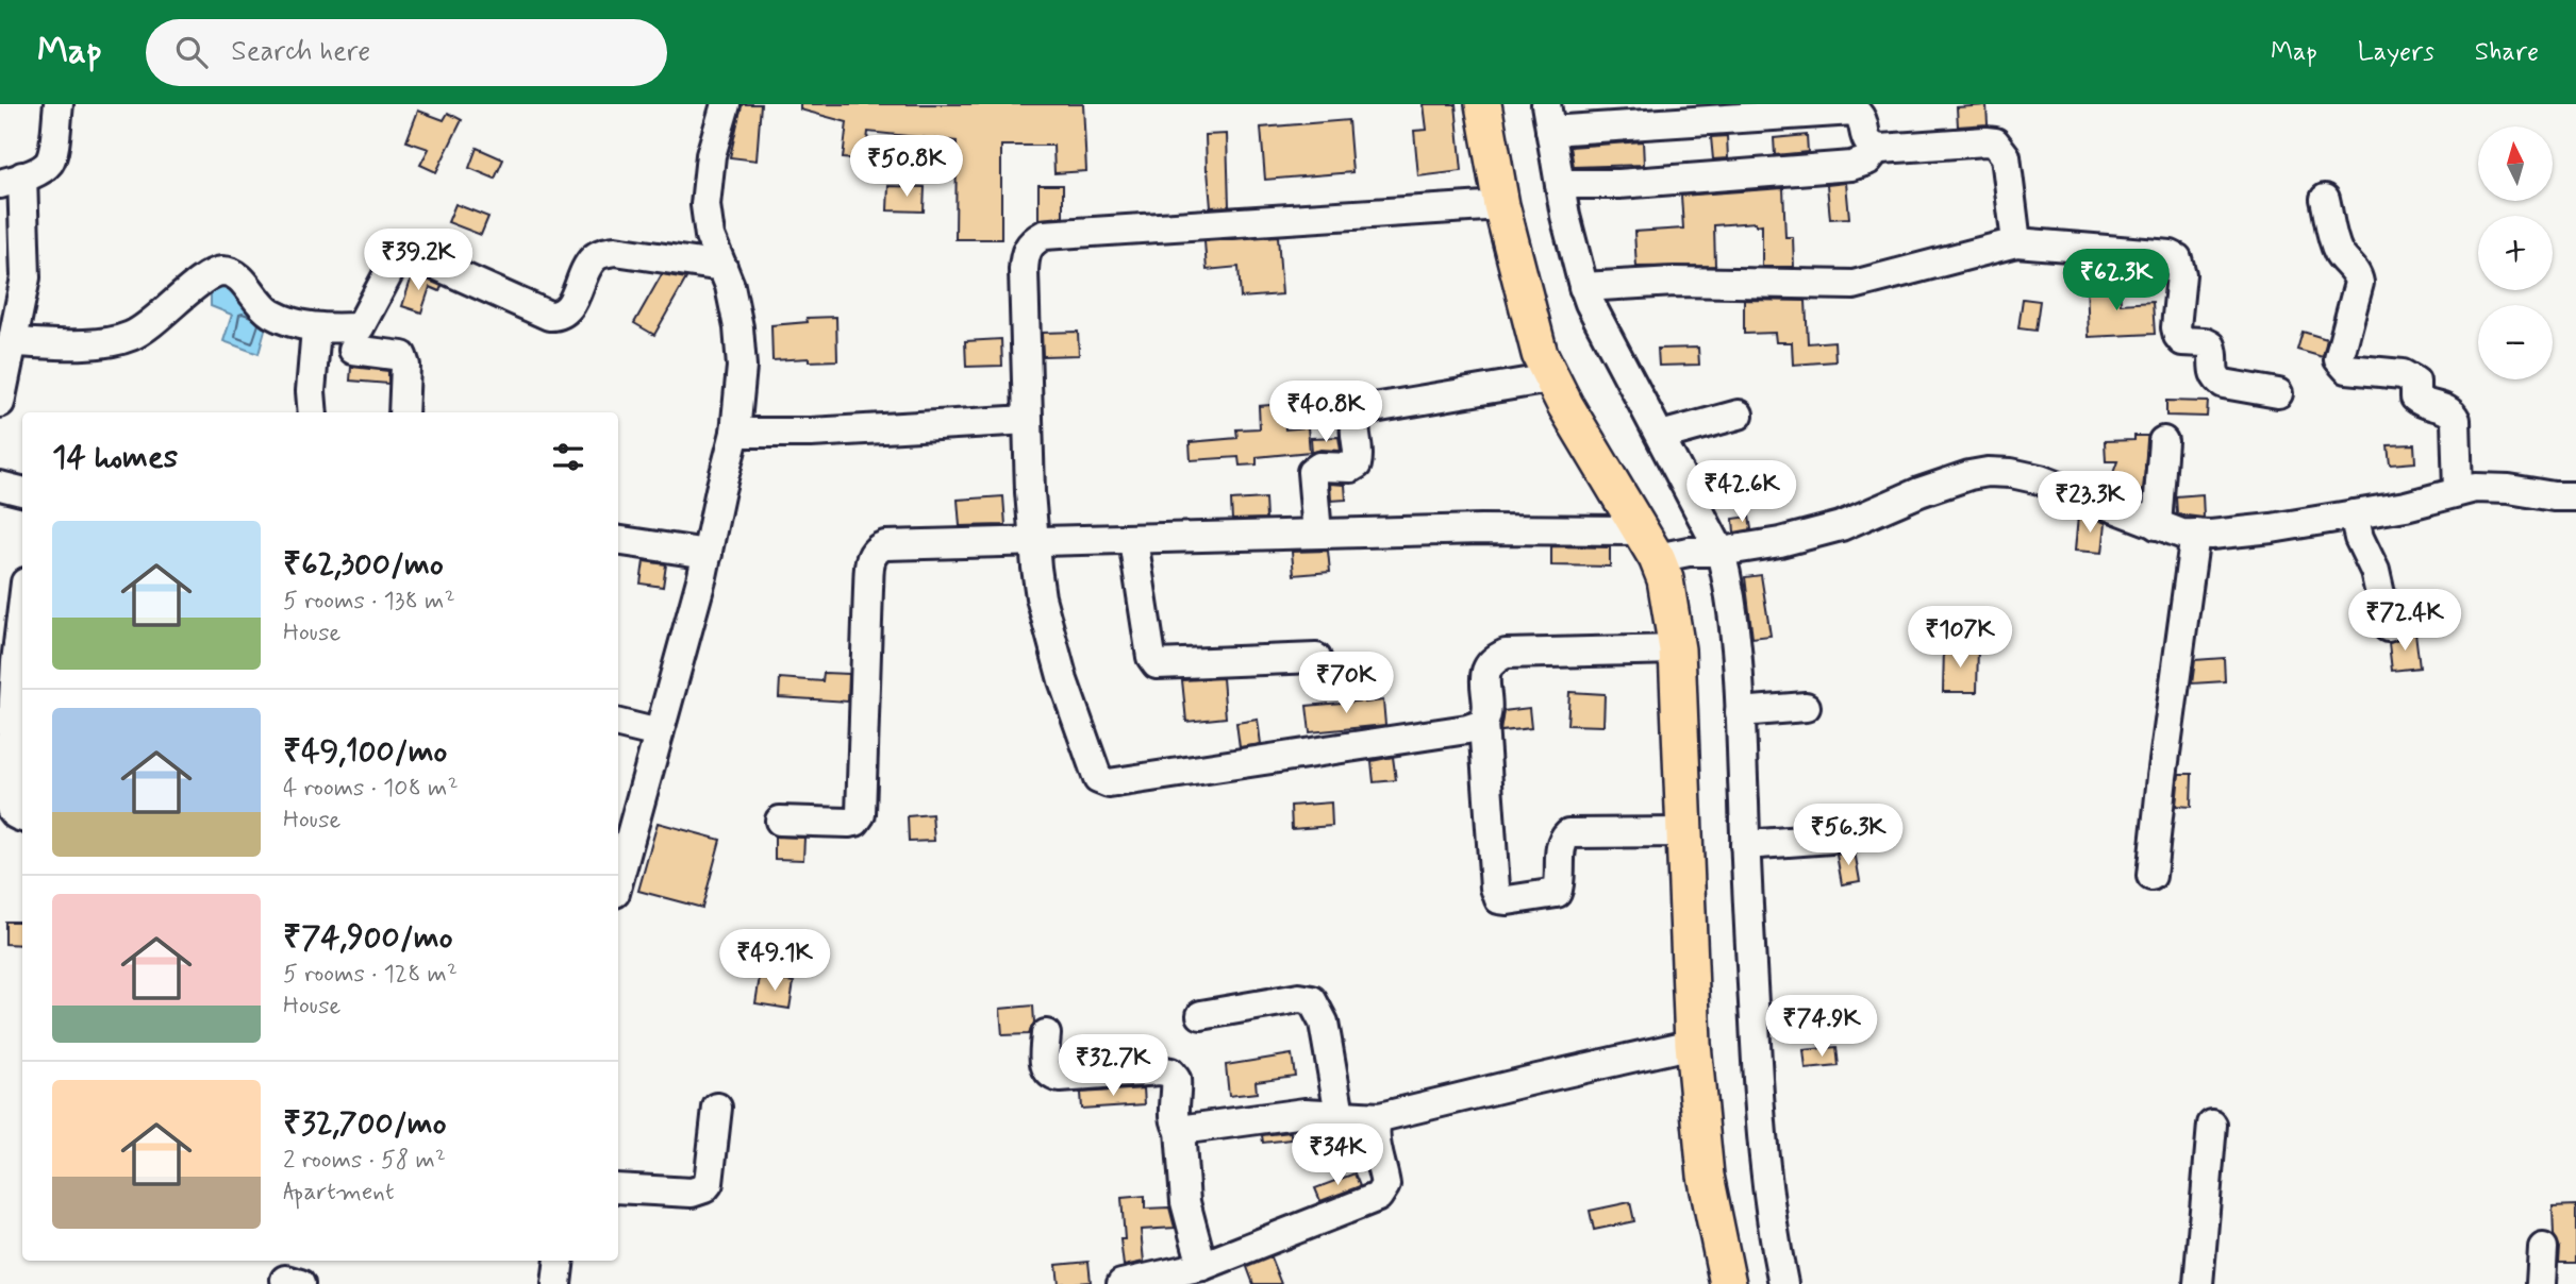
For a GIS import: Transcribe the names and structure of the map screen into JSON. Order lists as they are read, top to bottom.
{
  "north": "top",
  "page": {
    "header": "Map",
    "search": "Search here",
    "nav": ["Map", "Layers", "Share"],
    "map_buttons": ["+", "−"],
    "price": [
      "₹50.8K",
      "₹39.2K",
      "₹62.3K",
      "₹40.8K",
      "₹42.6K",
      "₹23.3K",
      "₹72.4K",
      "₹107K",
      "₹70K",
      "₹56.3K",
      "₹49.1K",
      "₹74.9K",
      "₹32.7K",
      "₹34K"
    ],
    "heading": "14 homes",
    "list": [
      {
        "name": "₹62,300/mo",
        "note": "5 rooms · 138 m² · House"
      },
      {
        "name": "₹49,100/mo",
        "note": "4 rooms · 108 m² · House"
      },
      {
        "name": "₹74,900/mo",
        "note": "5 rooms · 128 m² · House"
      },
      {
        "name": "₹32,700/mo",
        "note": "2 rooms · 58 m² · Apartment"
      }
    ]
  }
}
